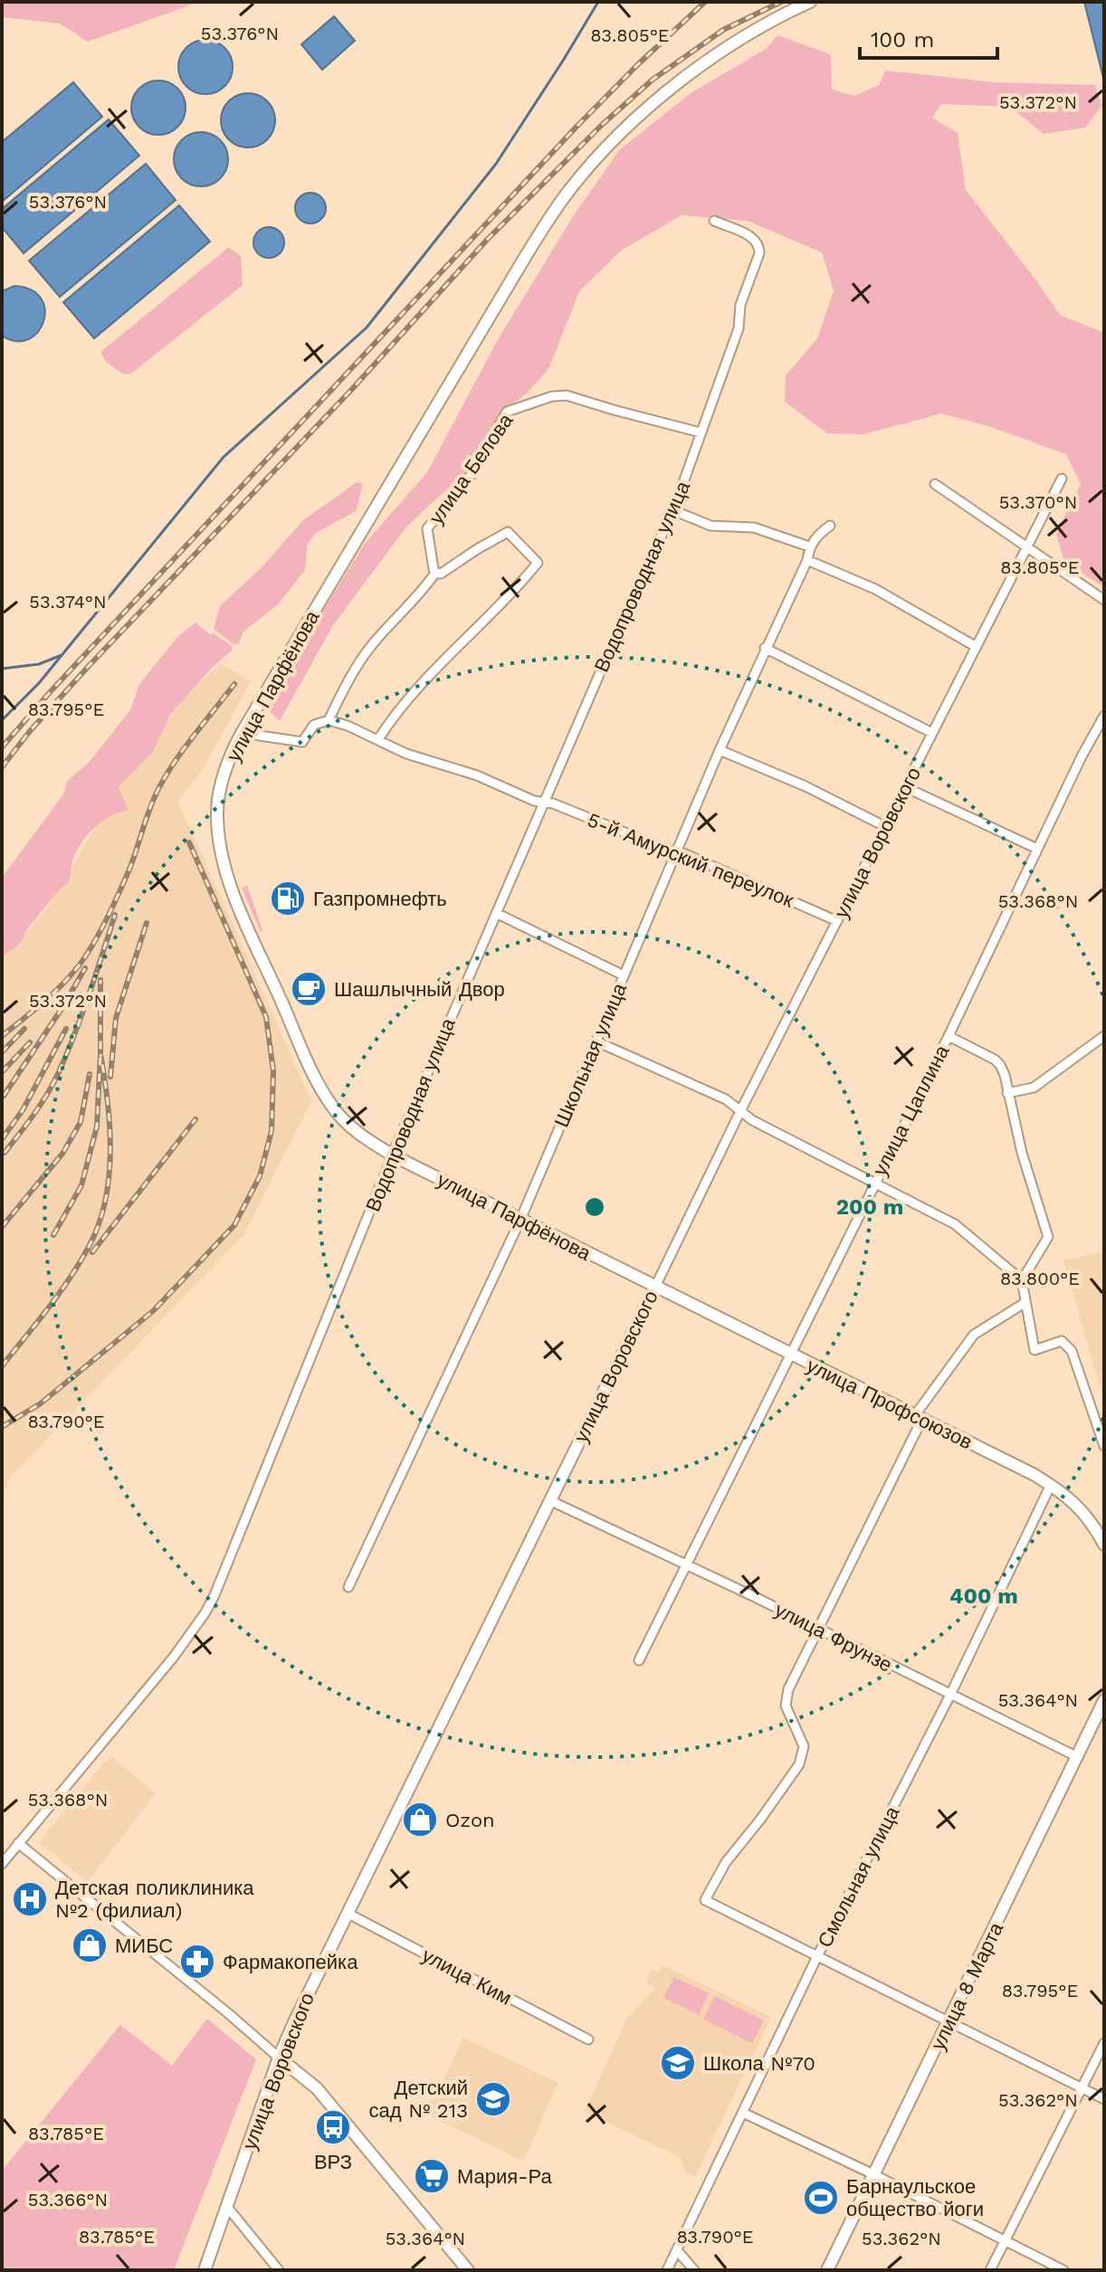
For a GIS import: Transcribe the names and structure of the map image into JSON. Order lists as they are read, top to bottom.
{
  "streets": {
    "main road": [
      "улица Парфёнова",
      "улица Воровского",
      "улица Профсоюзов",
      "улица 8 Марта"
    ],
    "street": [
      "улица Белова",
      "Водопроводная улица",
      "5-й Амурский переулок",
      "Школьная улица",
      "улица Цаплина",
      "улица Фрунзе",
      "Смольная улица",
      "улица Ким"
    ]
  },
  "crossings": [
    ["улица Белова", "Водопроводная улица"],
    ["Водопроводная улица", "улица Парфёнова"],
    ["Водопроводная улица", "5-й Амурский переулок"],
    ["улица Парфёнова", "улица Воровского"],
    ["улица Парфёнова", "Школьная улица"],
    ["улица Парфёнова", "улица Профсоюзов"],
    ["улица Воровского", "5-й Амурский переулок"],
    ["улица Воровского", "улица Профсоюзов"],
    ["улица Воровского", "улица Фрунзе"],
    ["улица Воровского", "улица Ким"],
    ["5-й Амурский переулок", "Школьная улица"],
    ["улица Цаплина", "улица Профсоюзов"],
    ["улица Цаплина", "улица Фрунзе"],
    ["улица Профсоюзов", "Смольная улица"],
    ["улица Фрунзе", "Смольная улица"],
    ["улица Фрунзе", "улица 8 Марта"]
  ],
  "places": {
    "fuel station": ["Газпромнефть"],
    "cafe": ["Шашлычный Двор"],
    "shop": ["Ozon", "МИБС"],
    "hospital": ["Детская поликлиника №2 (филиал)"],
    "pharmacy": ["Фармакопейка"],
    "school or university": ["Школа №70", "Детский сад № 213"],
    "bus stop": ["ВРЗ"],
    "supermarket": ["Мария-Ра"],
    "sports": ["Барнаульское общество йоги"]
  },
  "scale_bar": "100 m",
  "coordinates": [
    "53.376°N",
    "83.805°E",
    "53.372°N",
    "53.370°N",
    "53.374°N",
    "83.795°E",
    "53.368°N",
    "83.800°E",
    "83.790°E",
    "53.364°N",
    "53.362°N",
    "83.785°E",
    "53.366°N"
  ],
  "rings": ["200 m", "400 m"]
}
